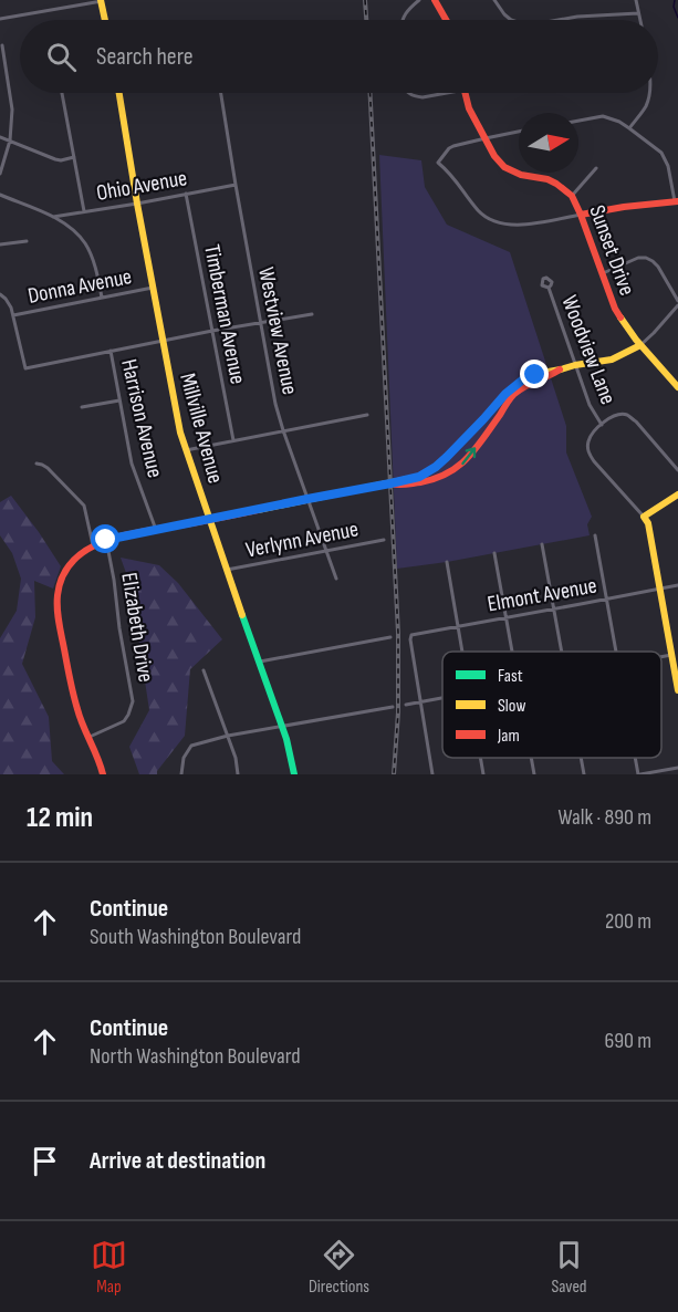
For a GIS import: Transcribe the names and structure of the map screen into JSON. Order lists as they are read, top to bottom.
{
  "streets": {
    "street": [
      "Ohio Avenue",
      "Sunset Drive",
      "Donna Avenue",
      "Timberman Avenue",
      "Westview Avenue",
      "Woodview Lane",
      "Harrison Avenue",
      "Millville Avenue",
      "Verlynn Avenue",
      "Elmont Avenue",
      "Elizabeth Drive"
    ]
  },
  "crossings": [
    ["Ohio Avenue", "Timberman Avenue"],
    ["Ohio Avenue", "Westview Avenue"],
    ["Ohio Avenue", "Millville Avenue"],
    ["Donna Avenue", "Millville Avenue"],
    ["Westview Avenue", "Verlynn Avenue"],
    ["Millville Avenue", "Verlynn Avenue"]
  ],
  "legend": ["Fast", "Slow", "Jam"],
  "north": "right",
  "page": {
    "search": "Search here",
    "heading": ["12 min", "Walk · 890 m"],
    "list": [
      ["Continue", "South Washington Boulevard", "200 m"],
      ["Continue", "North Washington Boulevard", "690 m"],
      "Arrive at destination"
    ],
    "nav": ["Map", "Directions", "Saved"]
  }
}
